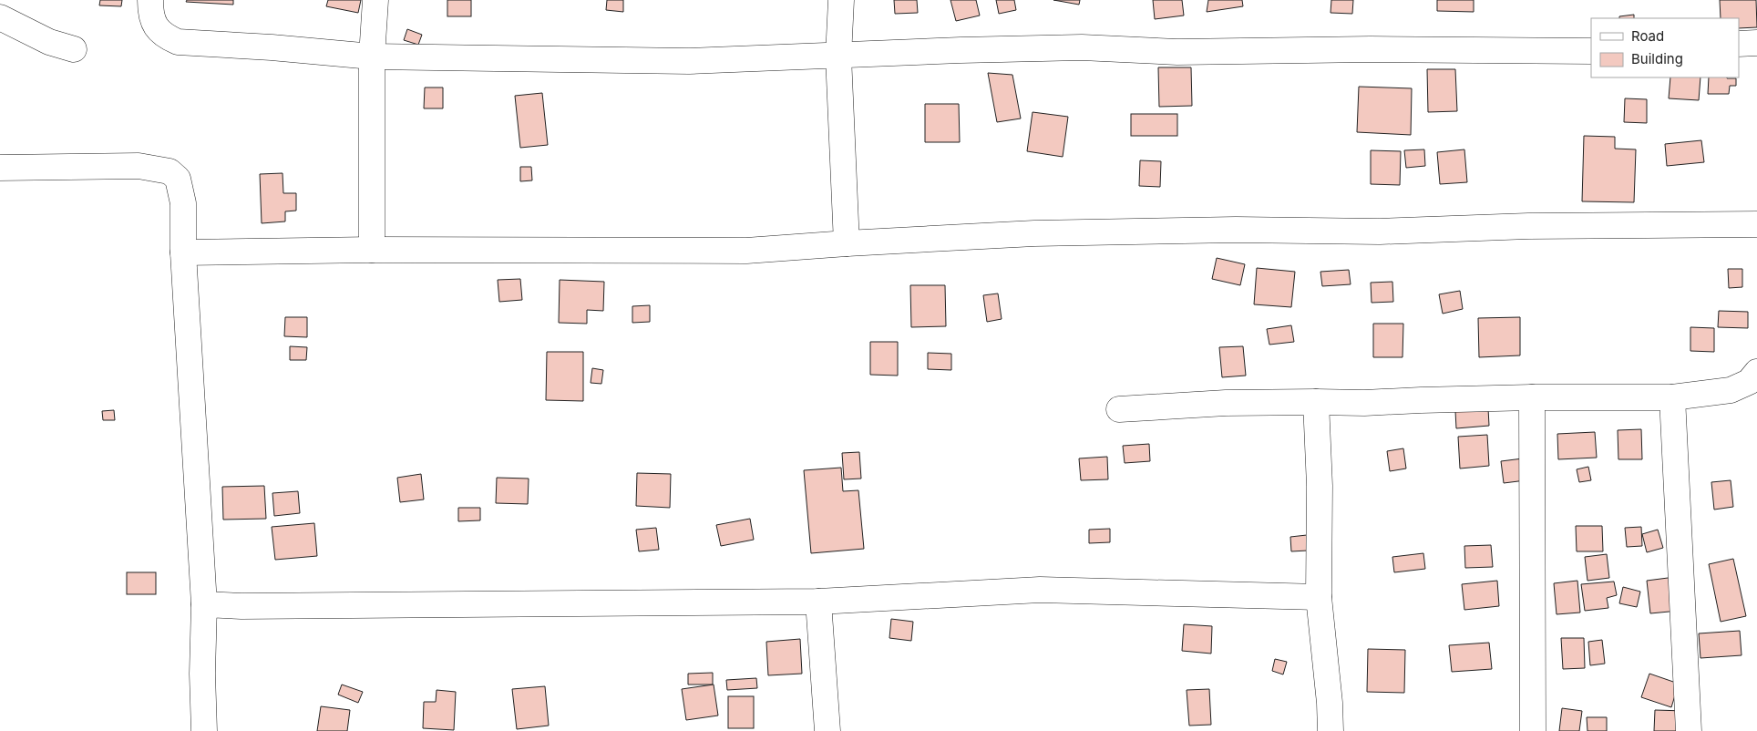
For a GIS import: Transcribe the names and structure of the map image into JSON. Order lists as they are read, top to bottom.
{
  "legend": ["Road", "Building"]
}
